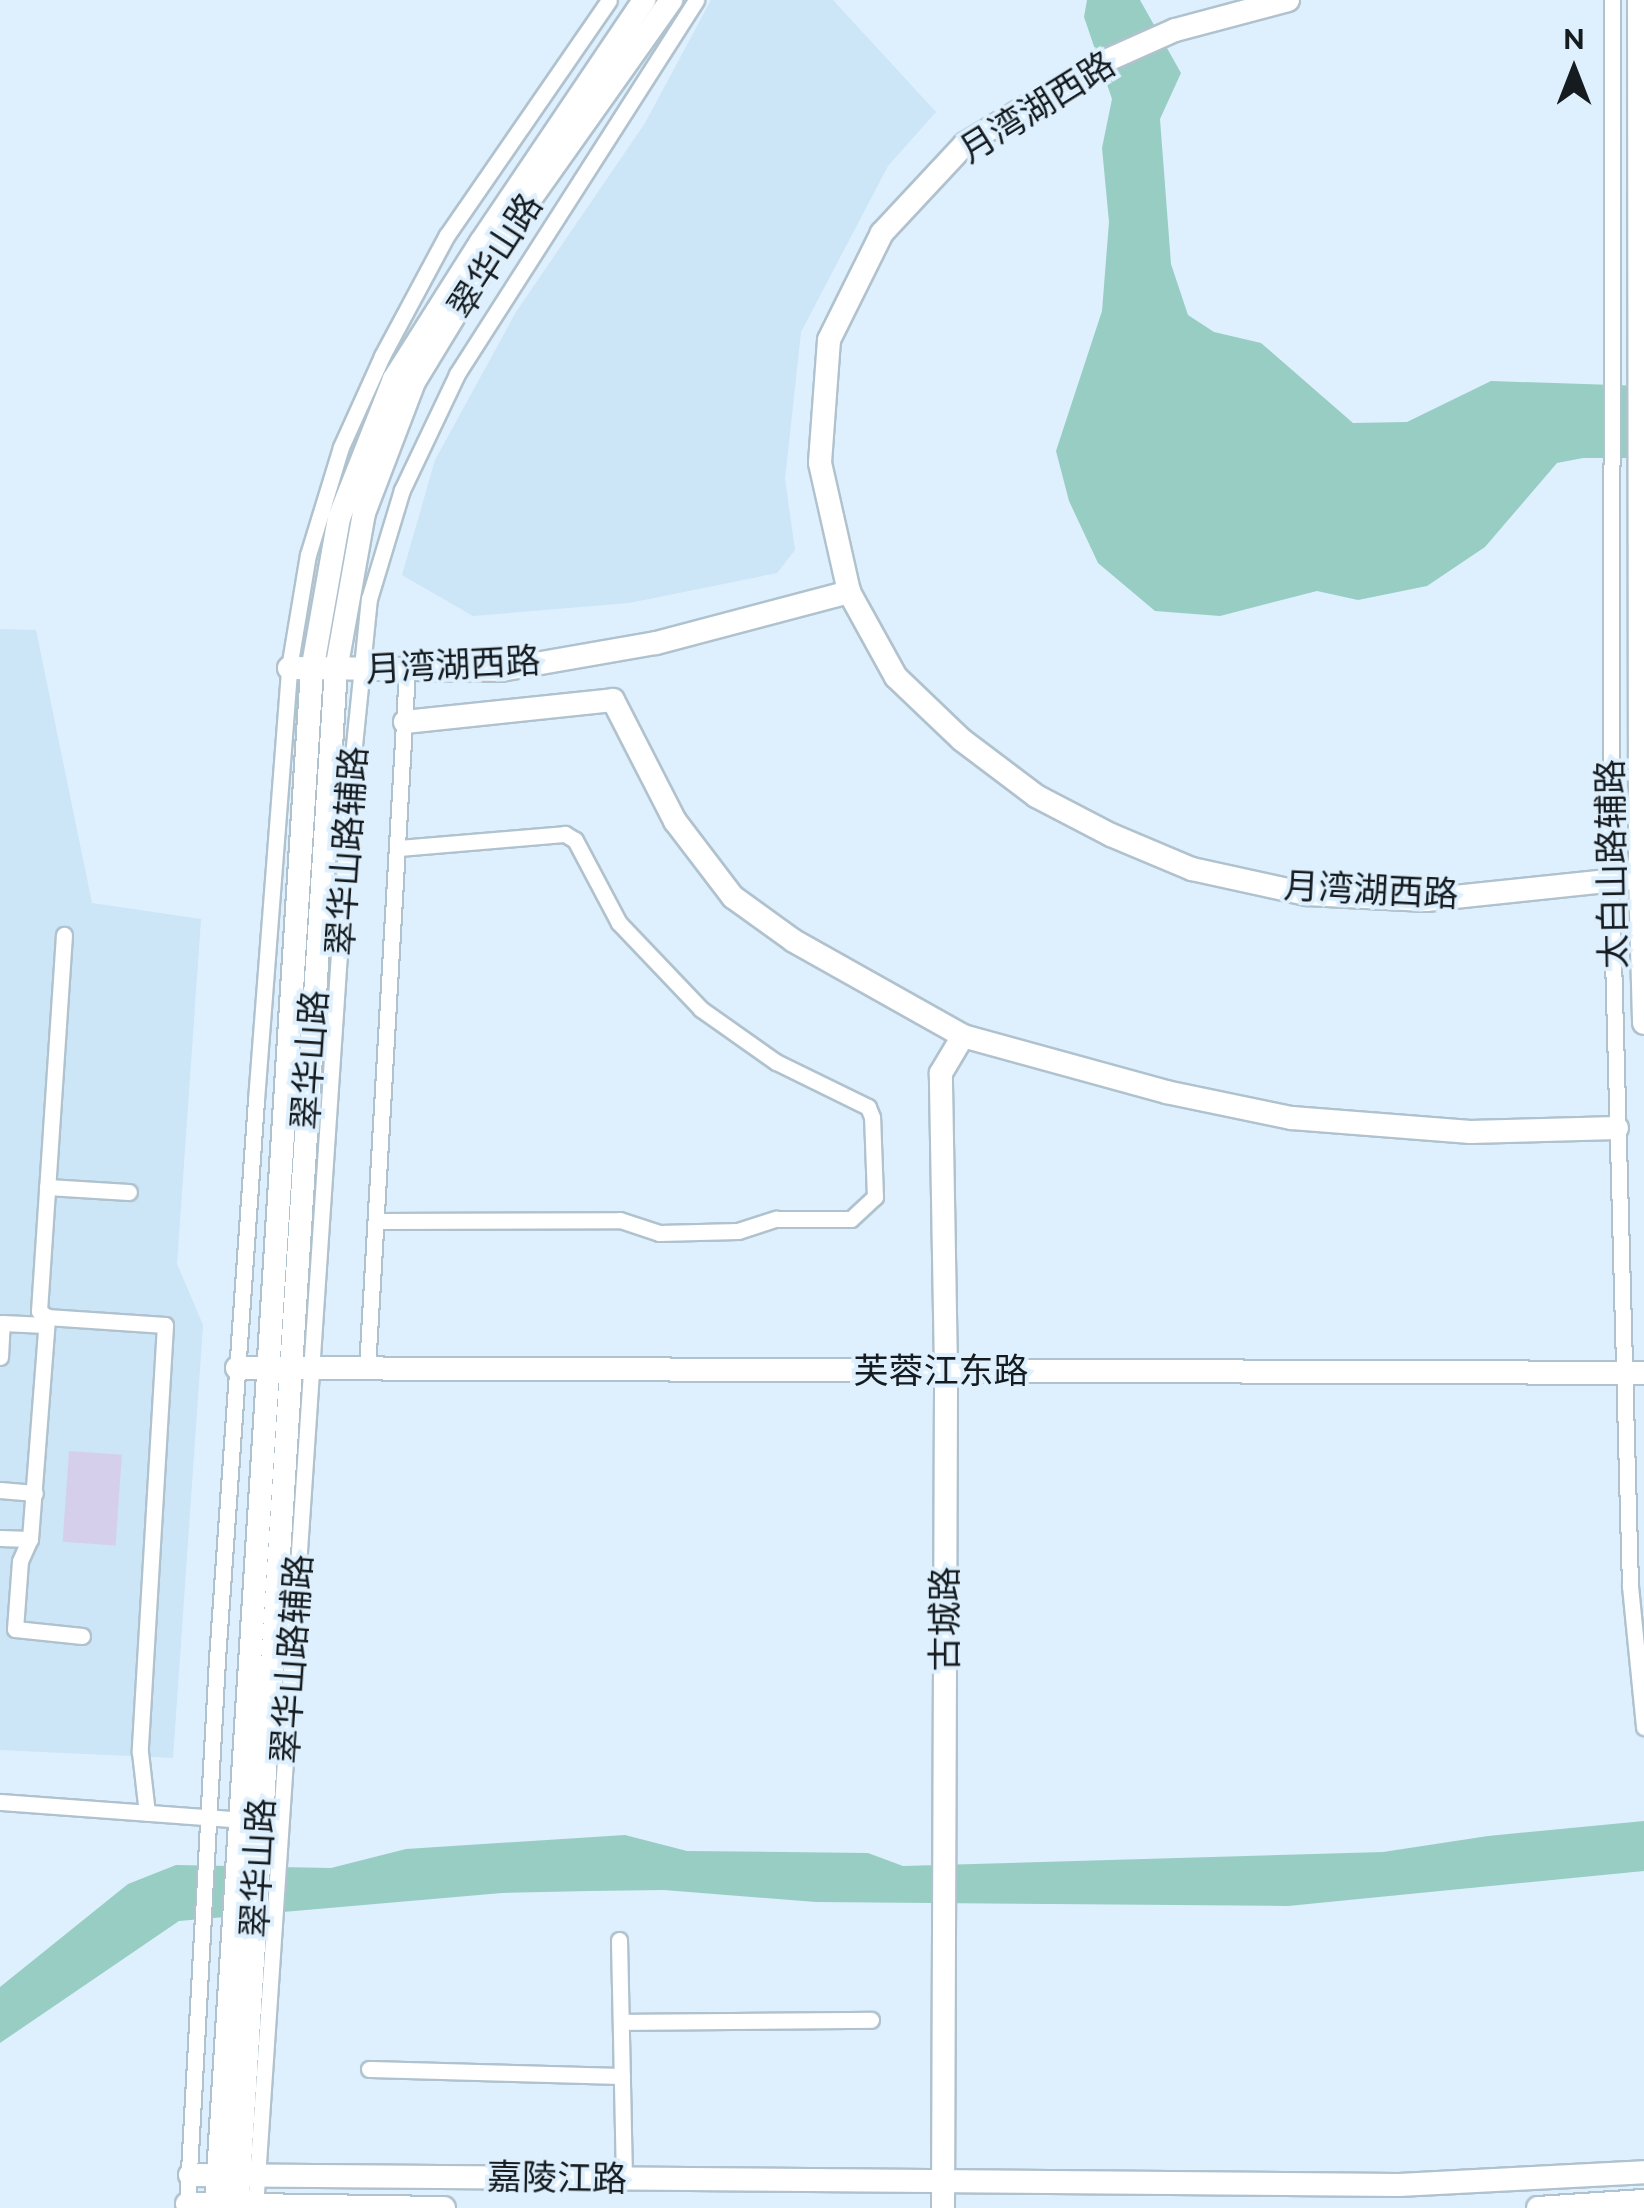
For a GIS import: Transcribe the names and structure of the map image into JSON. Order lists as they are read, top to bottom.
{
  "streets": {
    "main road": [
      "月湾湖西路",
      "翠华山路",
      "芙蓉江东路",
      "古城路",
      "嘉陵江路"
    ],
    "street": ["翠华山路辅路", "太白山路辅路"]
  },
  "crossings": [
    ["月湾湖西路", "翠华山路"],
    ["月湾湖西路", "翠华山路辅路"],
    ["月湾湖西路", "太白山路辅路"],
    ["翠华山路", "翠华山路辅路"],
    ["翠华山路", "芙蓉江东路"],
    ["翠华山路", "嘉陵江路"],
    ["翠华山路辅路", "芙蓉江东路"],
    ["翠华山路辅路", "嘉陵江路"],
    ["太白山路辅路", "芙蓉江东路"],
    ["芙蓉江东路", "古城路"],
    ["古城路", "嘉陵江路"]
  ],
  "north": "top"
}
